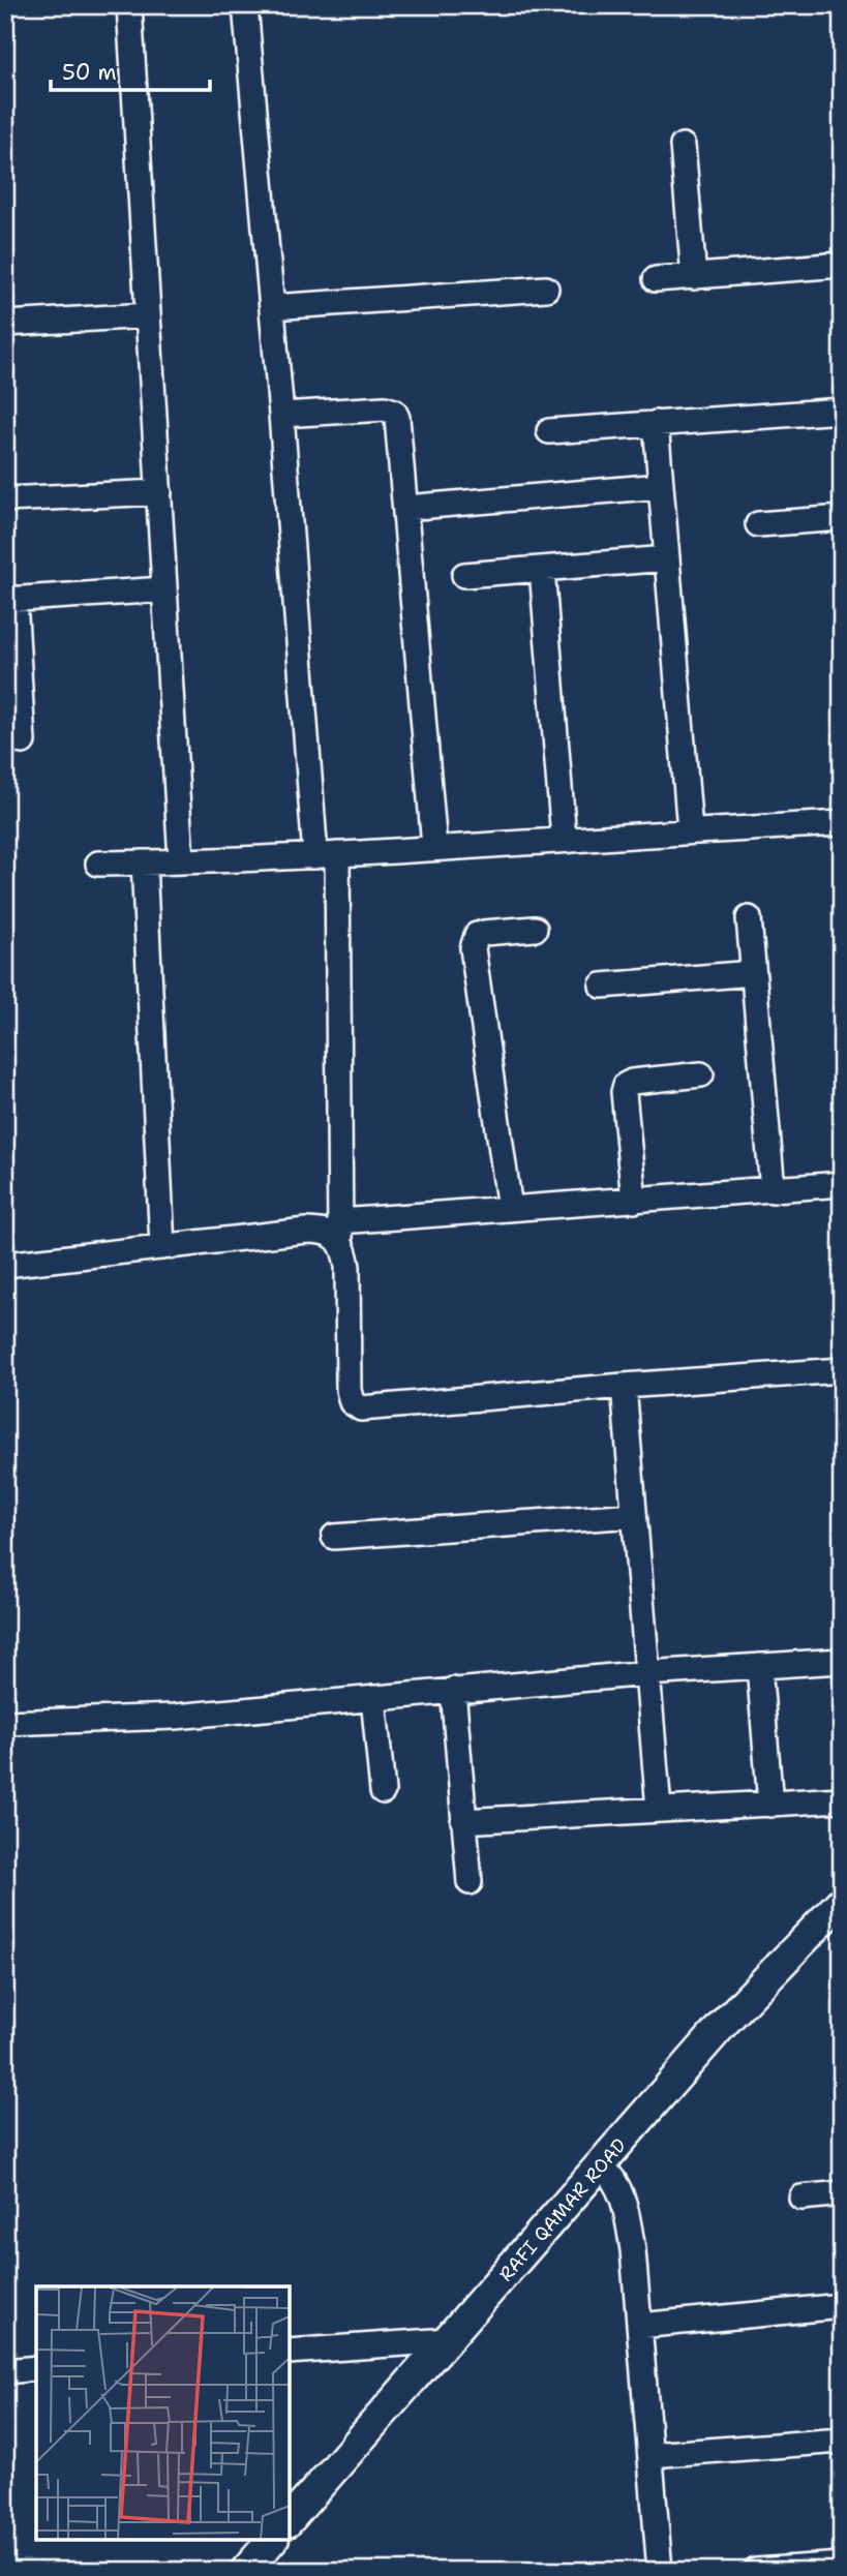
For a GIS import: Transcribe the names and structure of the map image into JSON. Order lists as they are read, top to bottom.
{
  "streets": {
    "street": ["RAFI QAMAR ROAD"]
  },
  "scale_bar": "50 m"
}
